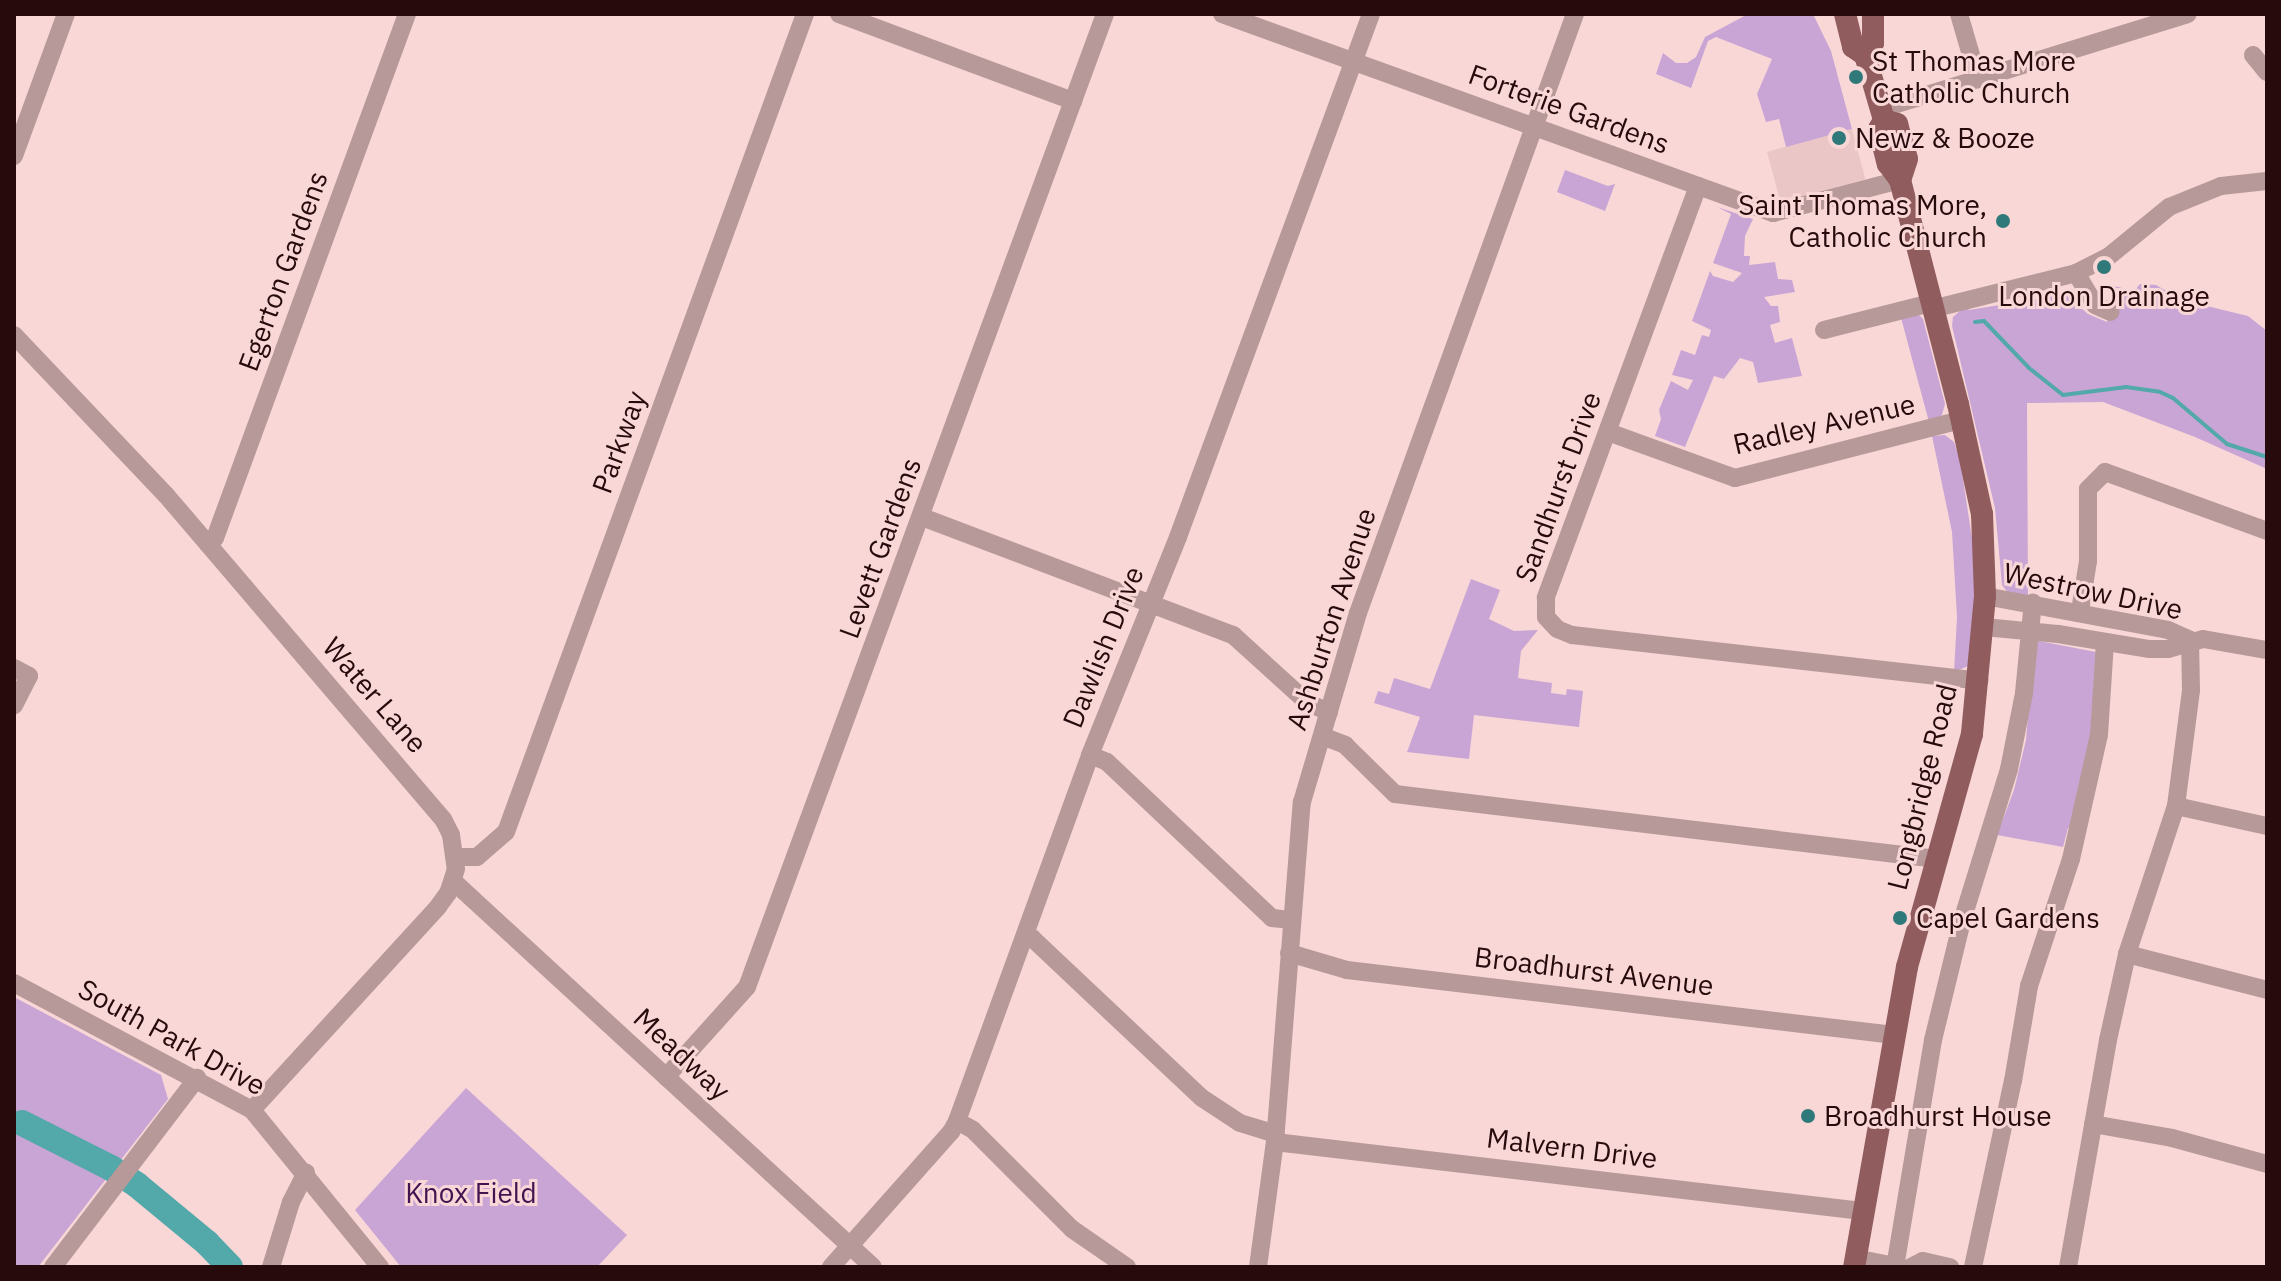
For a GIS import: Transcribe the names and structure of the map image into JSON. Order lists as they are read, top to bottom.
{
  "streets": {
    "main road": ["Longbridge Road"],
    "street": [
      "Forterie Gardens",
      "Egerton Gardens",
      "Radley Avenue",
      "Parkway",
      "Sandhurst Drive",
      "Levett Gardens",
      "Westrow Drive",
      "Ashburton Avenue",
      "Dawlish Drive",
      "Water Lane",
      "Broadhurst Avenue",
      "South Park Drive",
      "Meadway",
      "Malvern Drive"
    ]
  },
  "crossings": [
    ["Forterie Gardens", "Sandhurst Drive"],
    ["Forterie Gardens", "Ashburton Avenue"],
    ["Forterie Gardens", "Dawlish Drive"],
    ["Forterie Gardens", "Longbridge Road"],
    ["Egerton Gardens", "Water Lane"],
    ["Radley Avenue", "Sandhurst Drive"],
    ["Radley Avenue", "Longbridge Road"],
    ["Parkway", "Water Lane"],
    ["Sandhurst Drive", "Longbridge Road"],
    ["Levett Gardens", "Meadway"],
    ["Westrow Drive", "Longbridge Road"],
    ["Ashburton Avenue", "Broadhurst Avenue"],
    ["Ashburton Avenue", "Malvern Drive"],
    ["Dawlish Drive", "Meadway"],
    ["Dawlish Drive", "Malvern Drive"],
    ["Water Lane", "South Park Drive"],
    ["Water Lane", "Meadway"],
    ["Longbridge Road", "Broadhurst Avenue"],
    ["Longbridge Road", "Malvern Drive"]
  ],
  "parks": ["Knox Field"],
  "places": [
    "St Thomas More Catholic Church",
    "Newz & Booze",
    "Saint Thomas More, Catholic Church",
    "London Drainage",
    "Capel Gardens",
    "Broadhurst House"
  ]
}
